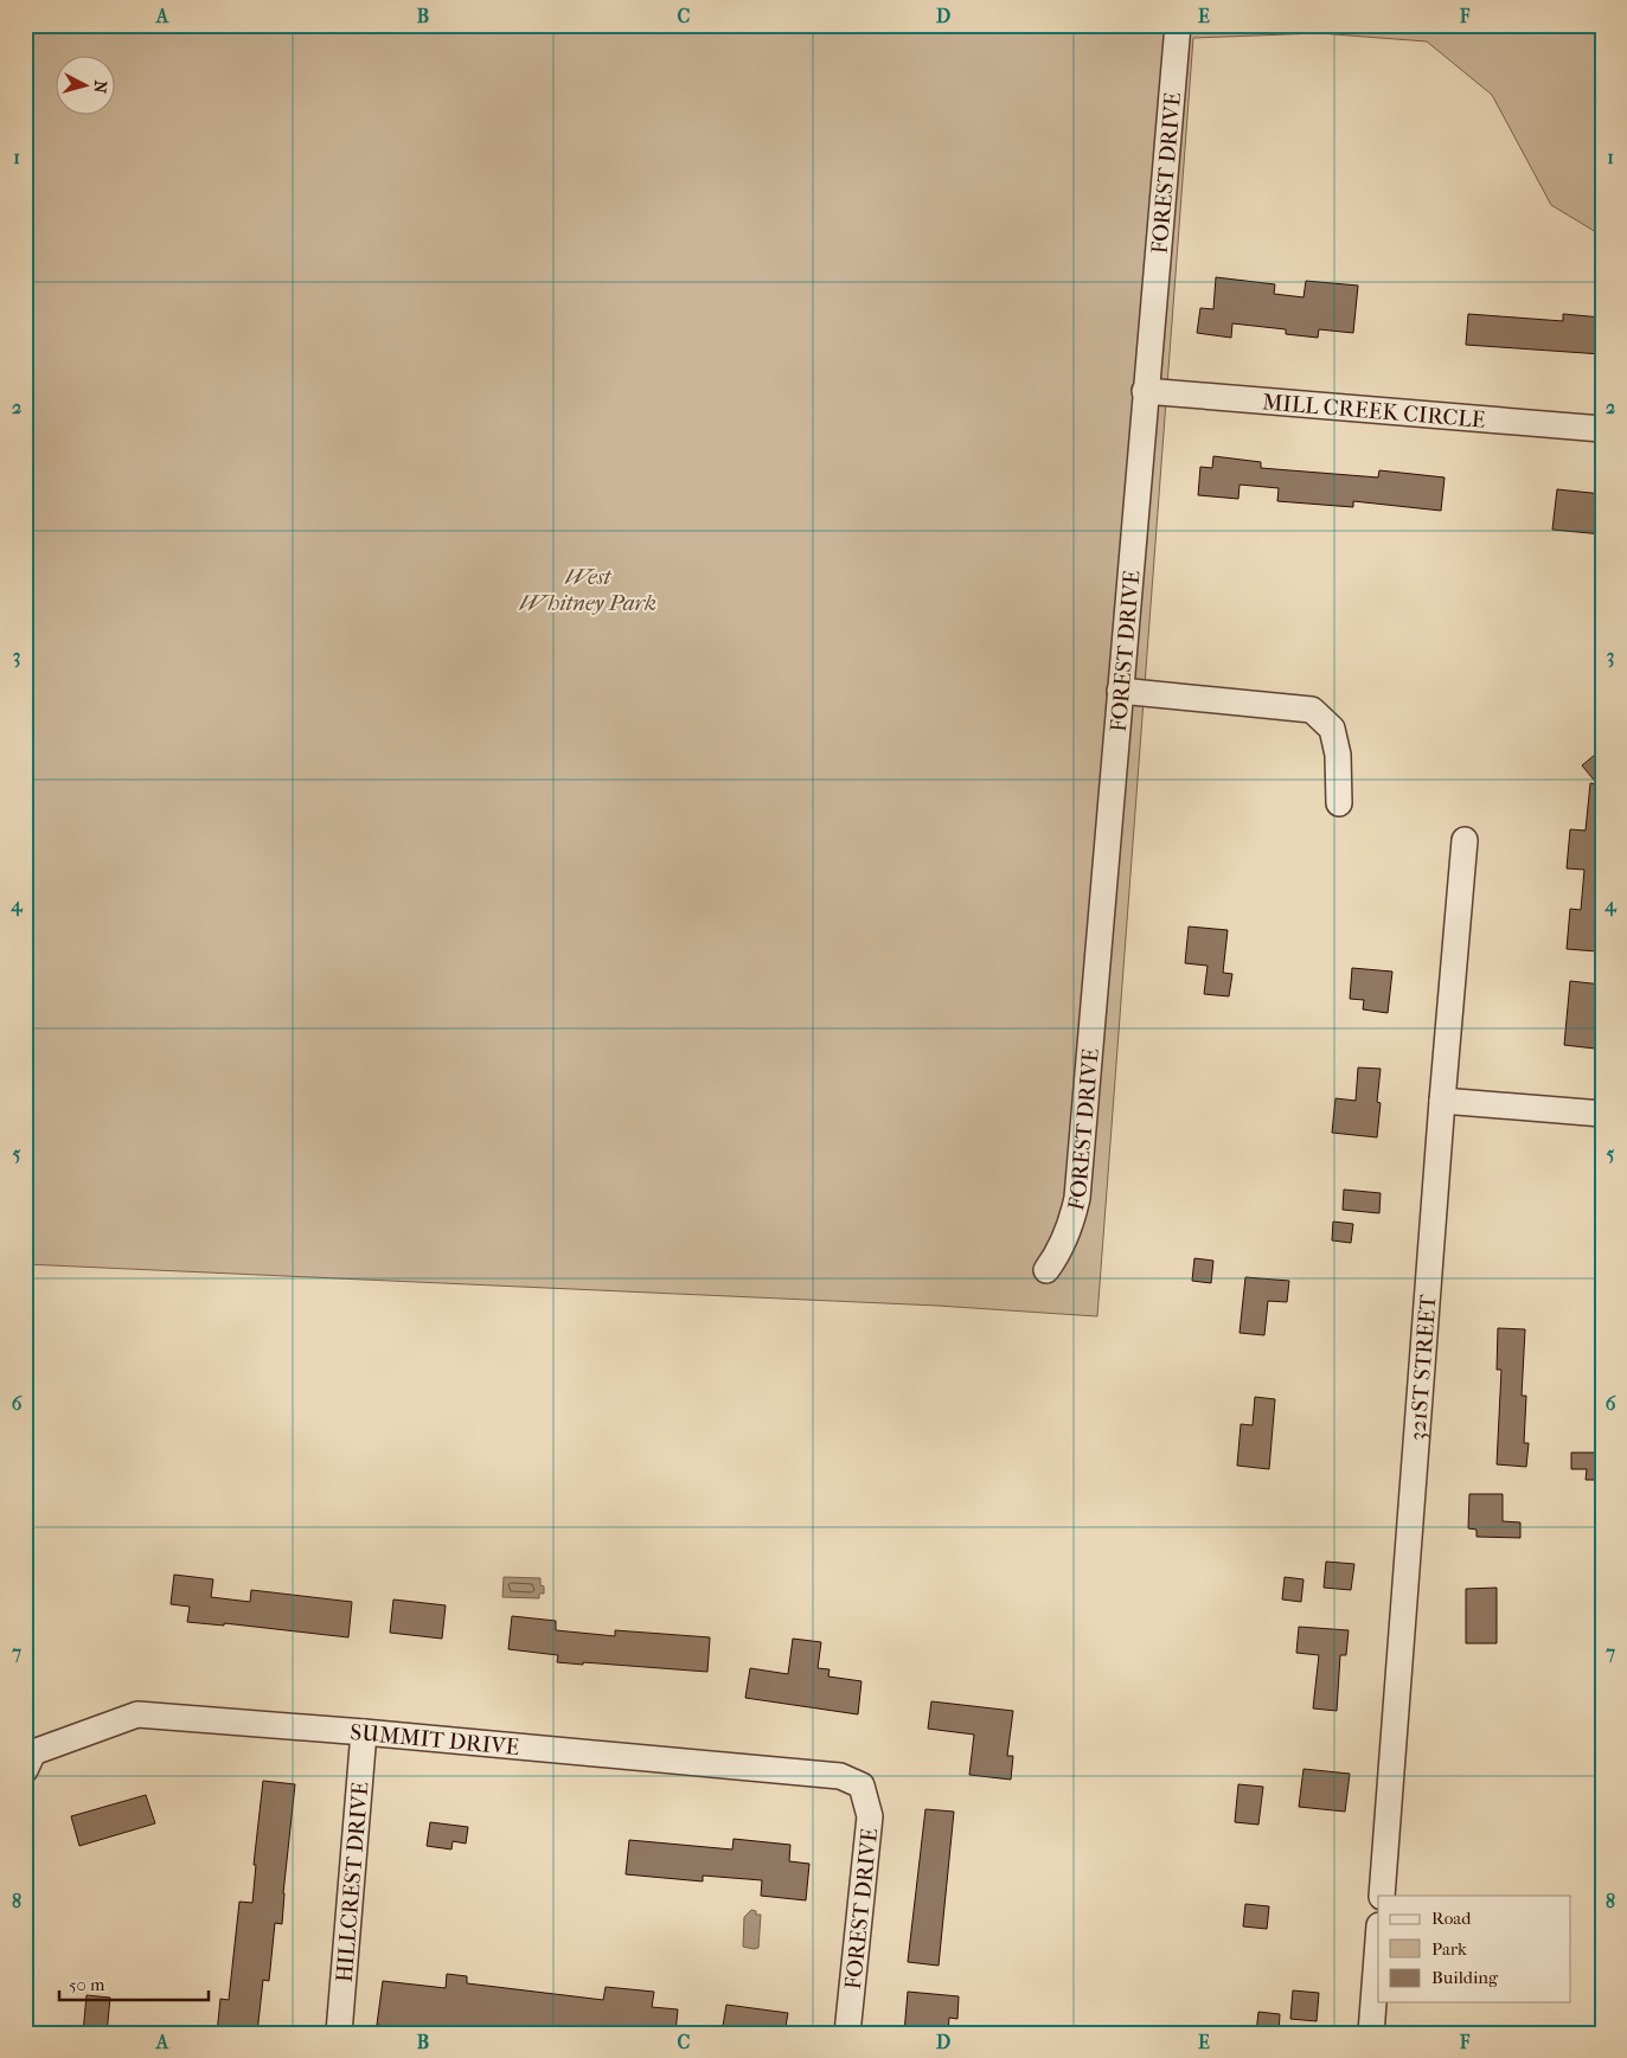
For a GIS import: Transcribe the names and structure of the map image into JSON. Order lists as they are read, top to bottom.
{
  "streets": {
    "street": [
      "FOREST DRIVE",
      "MILL CREEK CIRCLE",
      "321ST STREET",
      "SUMMIT DRIVE",
      "HILLCREST DRIVE"
    ]
  },
  "crossings": [
    ["FOREST DRIVE", "MILL CREEK CIRCLE"],
    ["FOREST DRIVE", "SUMMIT DRIVE"],
    ["SUMMIT DRIVE", "HILLCREST DRIVE"]
  ],
  "parks": ["West Whitney Park"],
  "legend": ["Road", "Park", "Building"],
  "scale_bar": "50 m",
  "north": "right",
  "grid": {
    "columns": [
      "A",
      "B",
      "C",
      "D",
      "E",
      "F"
    ],
    "rows": [
      "1",
      "2",
      "3",
      "4",
      "5",
      "6",
      "7",
      "8"
    ]
  }
}
